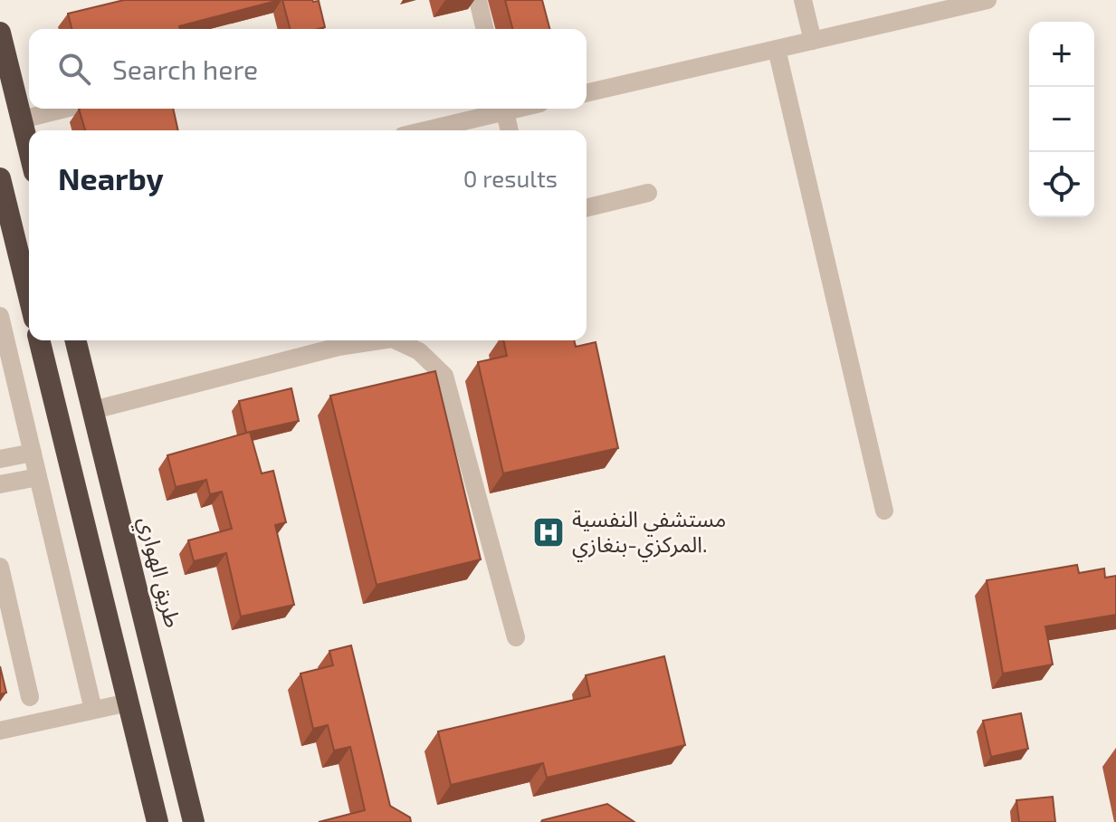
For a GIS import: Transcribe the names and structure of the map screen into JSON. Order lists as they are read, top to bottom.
{
  "streets": {
    "highway": ["طريق الهواري"]
  },
  "places": {
    "hospital": ["مستشفي النفسية المركزي-بنغازي."]
  },
  "page": {
    "map_buttons": ["+", "−"],
    "search": "Search here",
    "heading": ["Nearby", "0 results"]
  }
}
